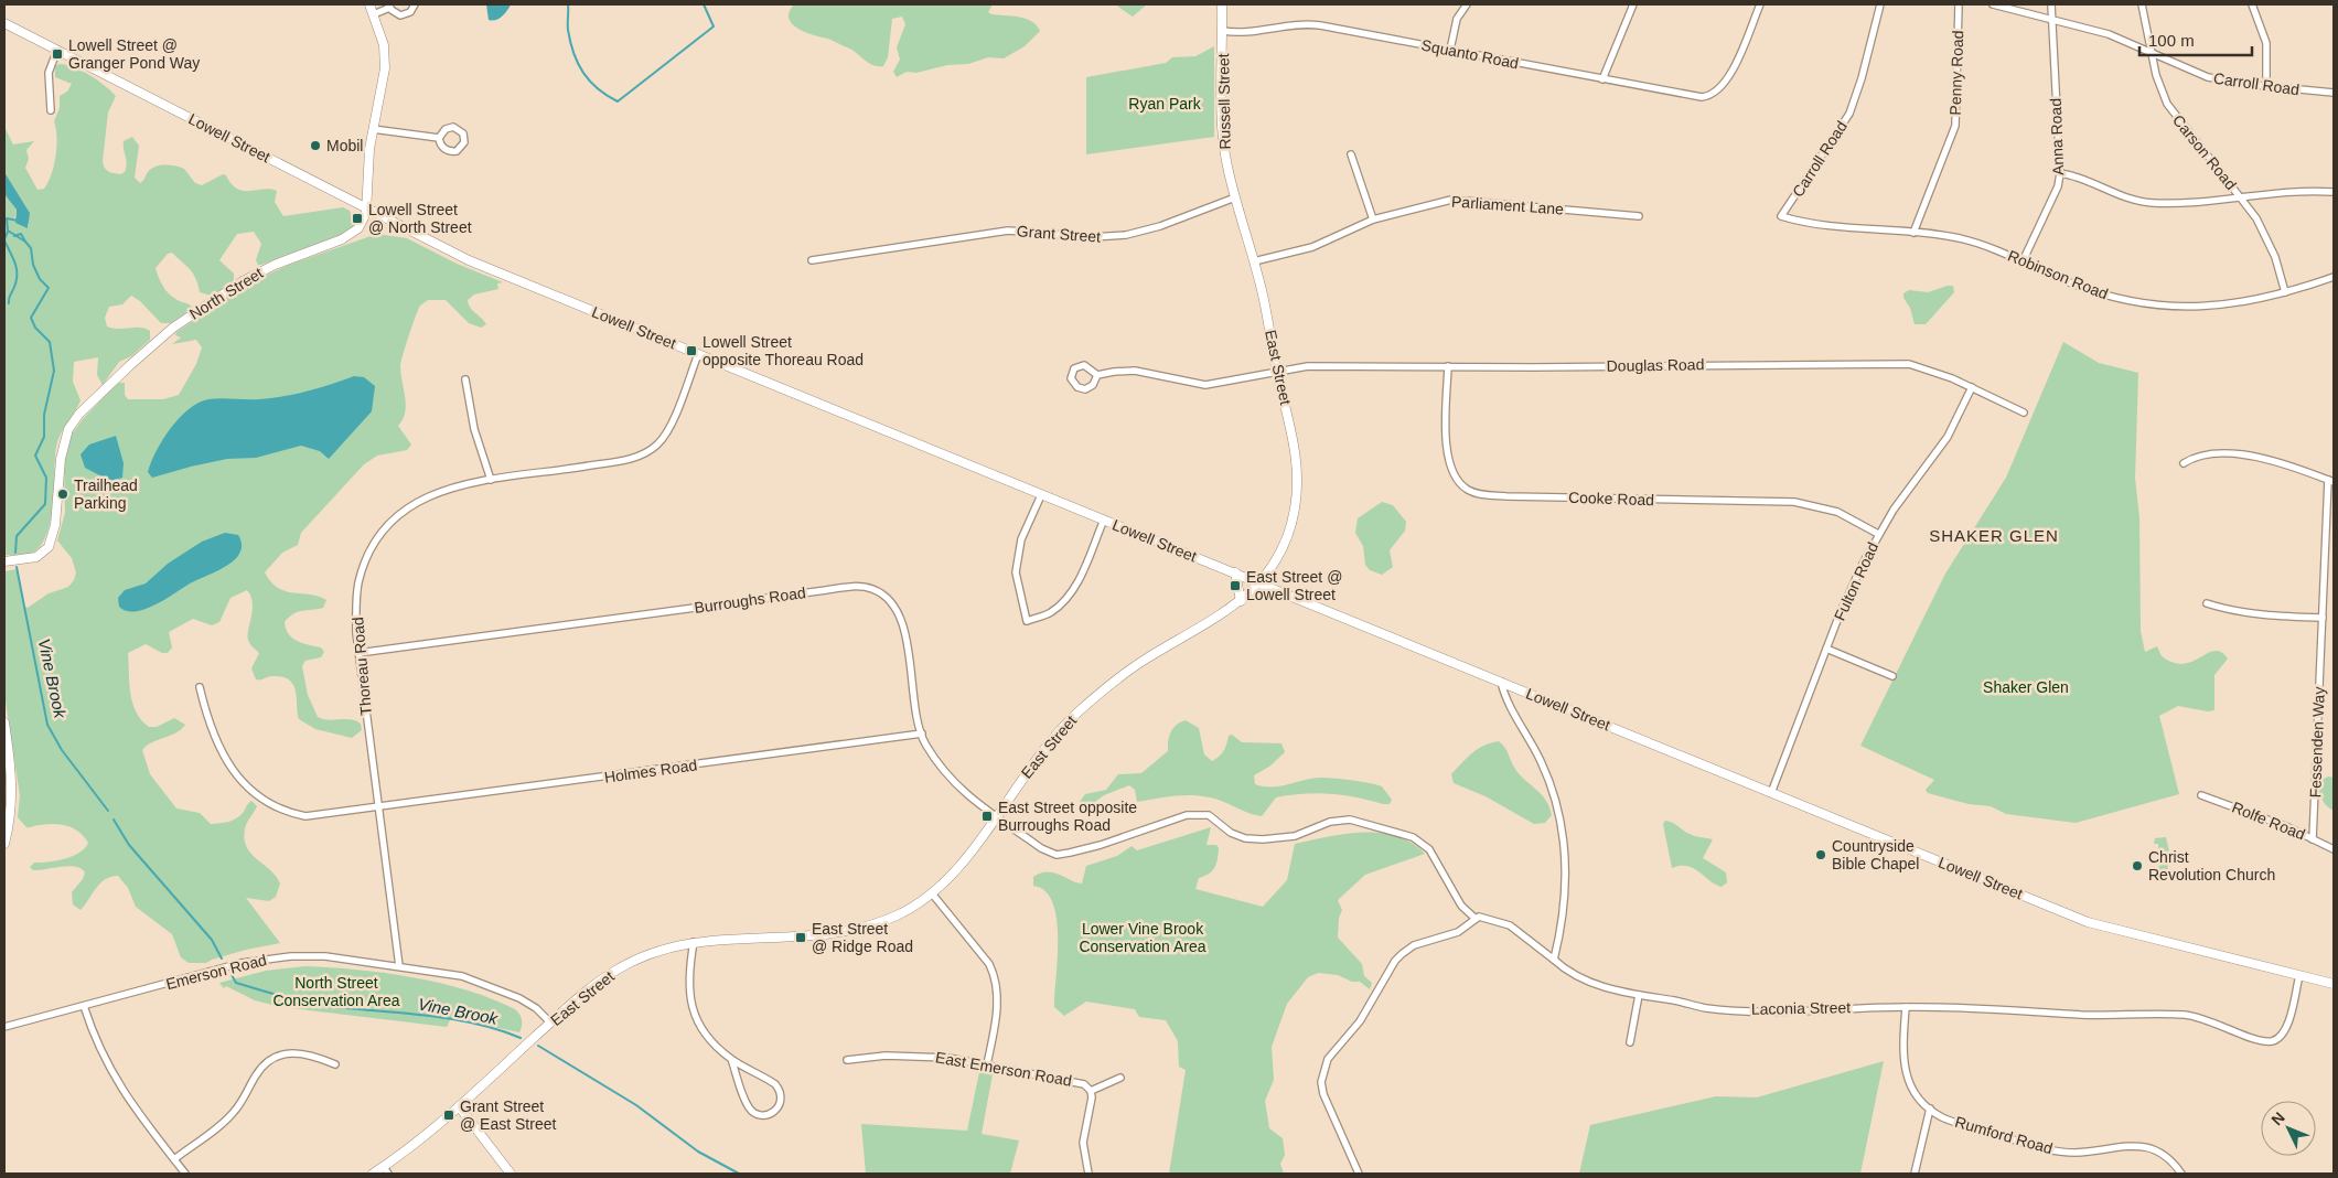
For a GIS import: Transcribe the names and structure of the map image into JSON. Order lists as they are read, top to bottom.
{
  "streets": {
    "main road": [
      "Russell Street",
      "Lowell Street",
      "North Street",
      "East Street"
    ],
    "street": [
      "Squanto Road",
      "Penny Road",
      "Carroll Road",
      "Anna Road",
      "Carson Road",
      "Parliament Lane",
      "Grant Street",
      "Robinson Road",
      "Douglas Road",
      "Cooke Road",
      "Fulton Road",
      "Burroughs Road",
      "Thoreau Road",
      "Fessenden Way",
      "Holmes Road",
      "Rolfe Road",
      "Emerson Road",
      "Laconia Street",
      "East Emerson Road",
      "Rumford Road"
    ]
  },
  "crossings": [
    ["Squanto Road", "Russell Street"],
    ["Penny Road", "Robinson Road"],
    ["Carroll Road", "Anna Road"],
    ["Carroll Road", "Carson Road"],
    ["Carroll Road", "Robinson Road"],
    ["Russell Street", "Parliament Lane"],
    ["Russell Street", "Grant Street"],
    ["Russell Street", "East Street"],
    ["Anna Road", "Robinson Road"],
    ["Lowell Street", "North Street"],
    ["Lowell Street", "East Street"],
    ["Lowell Street", "Fulton Road"],
    ["Lowell Street", "Thoreau Road"],
    ["Lowell Street", "Laconia Street"],
    ["Carson Road", "Robinson Road"],
    ["Douglas Road", "East Street"],
    ["Douglas Road", "Cooke Road"],
    ["Douglas Road", "Fulton Road"],
    ["East Street", "Burroughs Road"],
    ["East Street", "Emerson Road"],
    ["Cooke Road", "Fulton Road"],
    ["Burroughs Road", "Thoreau Road"],
    ["Burroughs Road", "Holmes Road"],
    ["Thoreau Road", "Holmes Road"],
    ["Thoreau Road", "Emerson Road"],
    ["Fessenden Way", "Rolfe Road"],
    ["Laconia Street", "Rumford Road"]
  ],
  "districts": ["SHAKER GLEN"],
  "water": ["Vine Brook"],
  "parks": [
    "Ryan Park",
    "Shaker Glen",
    "Lower Vine Brook Conservation Area",
    "North Street Conservation Area"
  ],
  "places": {
    "transit": [
      "Lowell Street @ Granger Pond Way",
      "Lowell Street @ North Street",
      "Lowell Street opposite Thoreau Road",
      "East Street @ Lowell Street",
      "East Street opposite Burroughs Road",
      "East Street @ Ridge Road",
      "Grant Street @ East Street"
    ],
    "other": [
      "Mobil",
      "Trailhead Parking",
      "Countryside Bible Chapel",
      "Christ Revolution Church"
    ]
  },
  "scale_bar": "100 m",
  "north": "top left"
}
